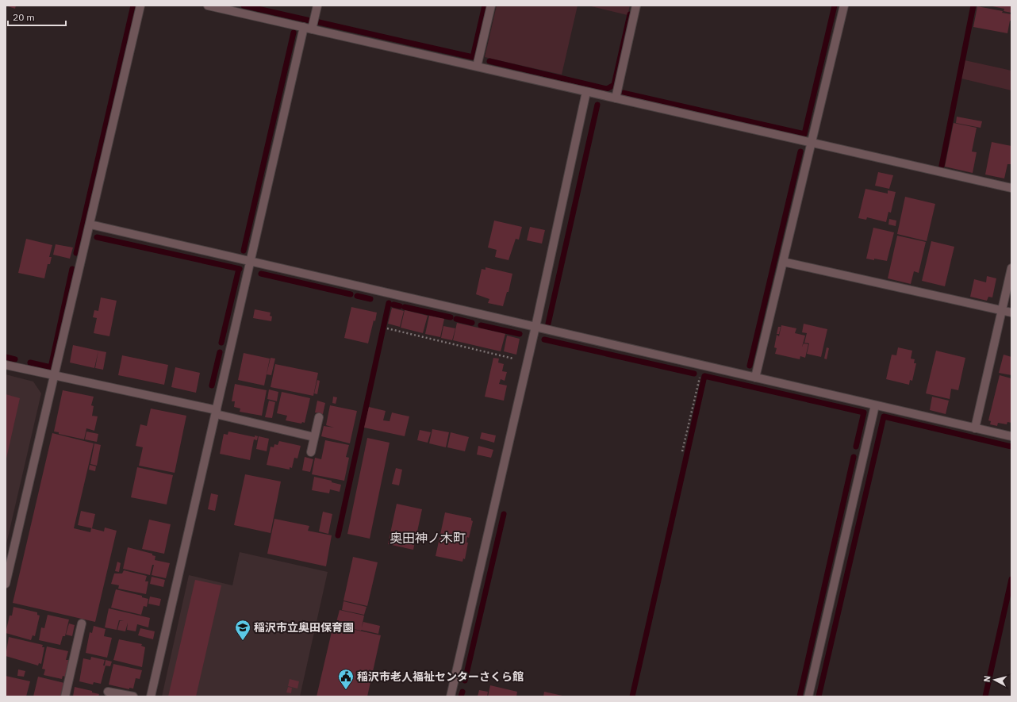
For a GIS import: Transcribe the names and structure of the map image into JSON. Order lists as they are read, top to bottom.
{
  "districts": ["奥田神ノ木町"],
  "places": {
    "school or university": ["稲沢市立奥田保育園"],
    "public building": ["稲沢市老人福祉センターさくら館"]
  },
  "scale_bar": "20 m",
  "north": "left"
}
